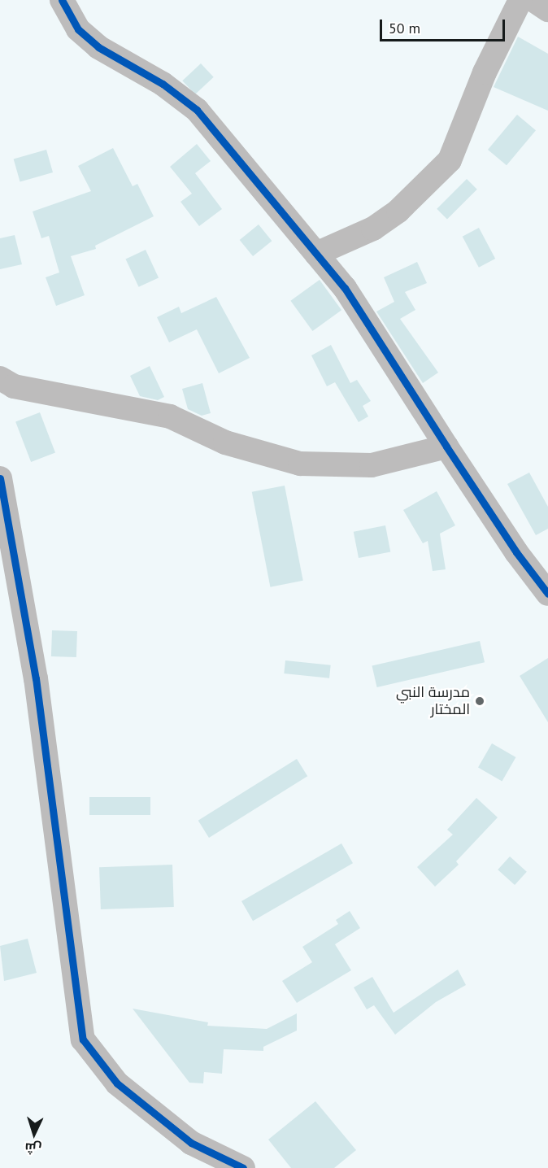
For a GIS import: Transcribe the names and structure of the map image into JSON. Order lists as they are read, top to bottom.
{
  "places": ["مدرسة النبي المختار"],
  "scale_bar": "50 m",
  "north": "bottom"
}
